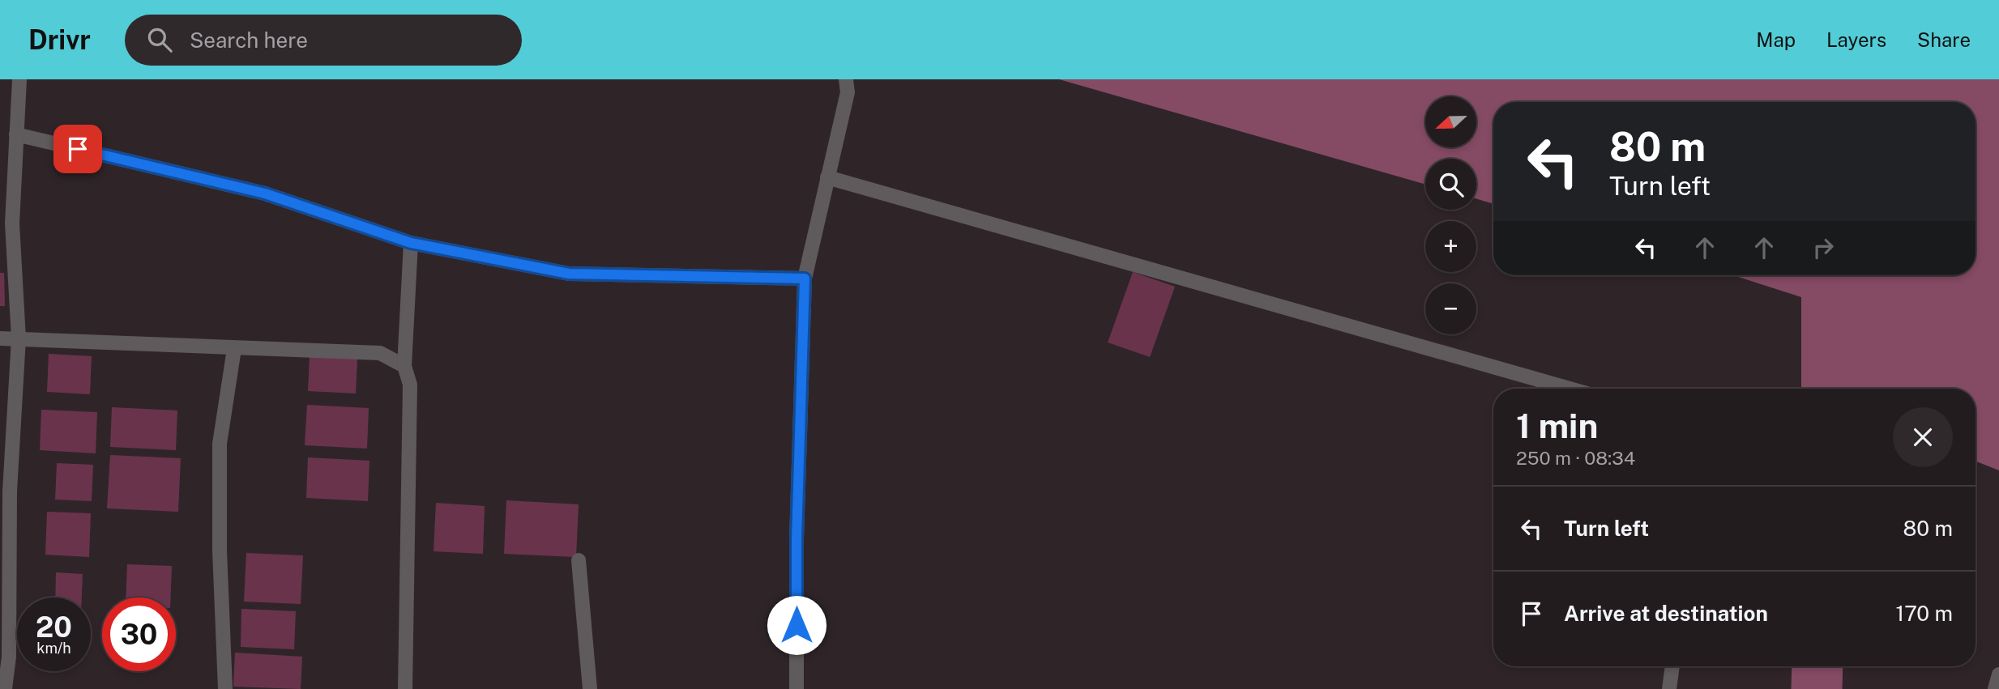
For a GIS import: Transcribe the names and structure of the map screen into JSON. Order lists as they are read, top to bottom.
{
  "north": "left",
  "page": {
    "header": "Drivr",
    "search": "Search here",
    "nav": ["Map", "Layers", "Share"],
    "map_buttons": ["+", "−"],
    "turn": ["80 m", "Turn left"],
    "heading": ["1 min", "250 m · 08:34"],
    "list": [
      {
        "name": "Turn left",
        "value": "80 m"
      },
      {
        "name": "Arrive at destination",
        "value": "170 m"
      }
    ],
    "speed": "20 km/h",
    "limit": "30"
  }
}
